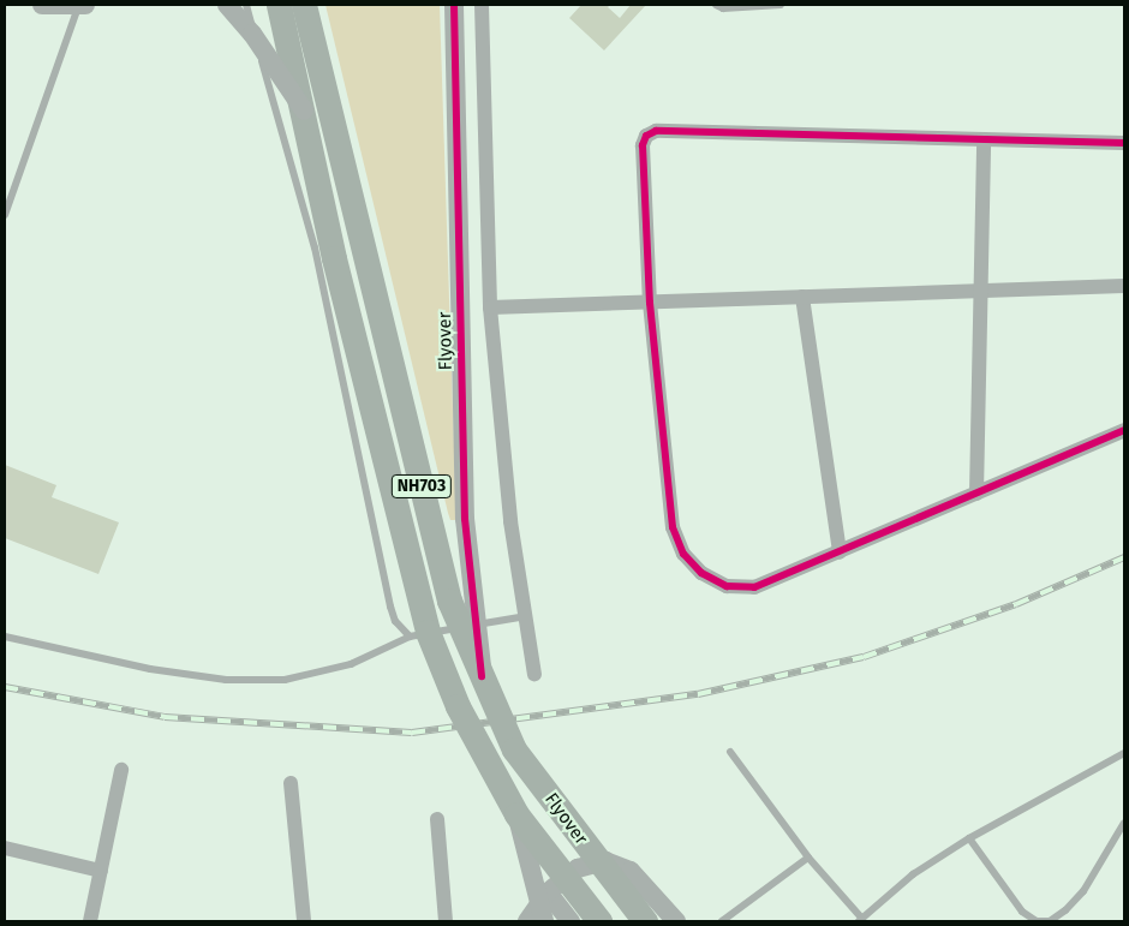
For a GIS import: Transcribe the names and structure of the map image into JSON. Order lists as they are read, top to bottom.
{
  "streets": {
    "highway": ["Flyover", "NH703"]
  }
}
